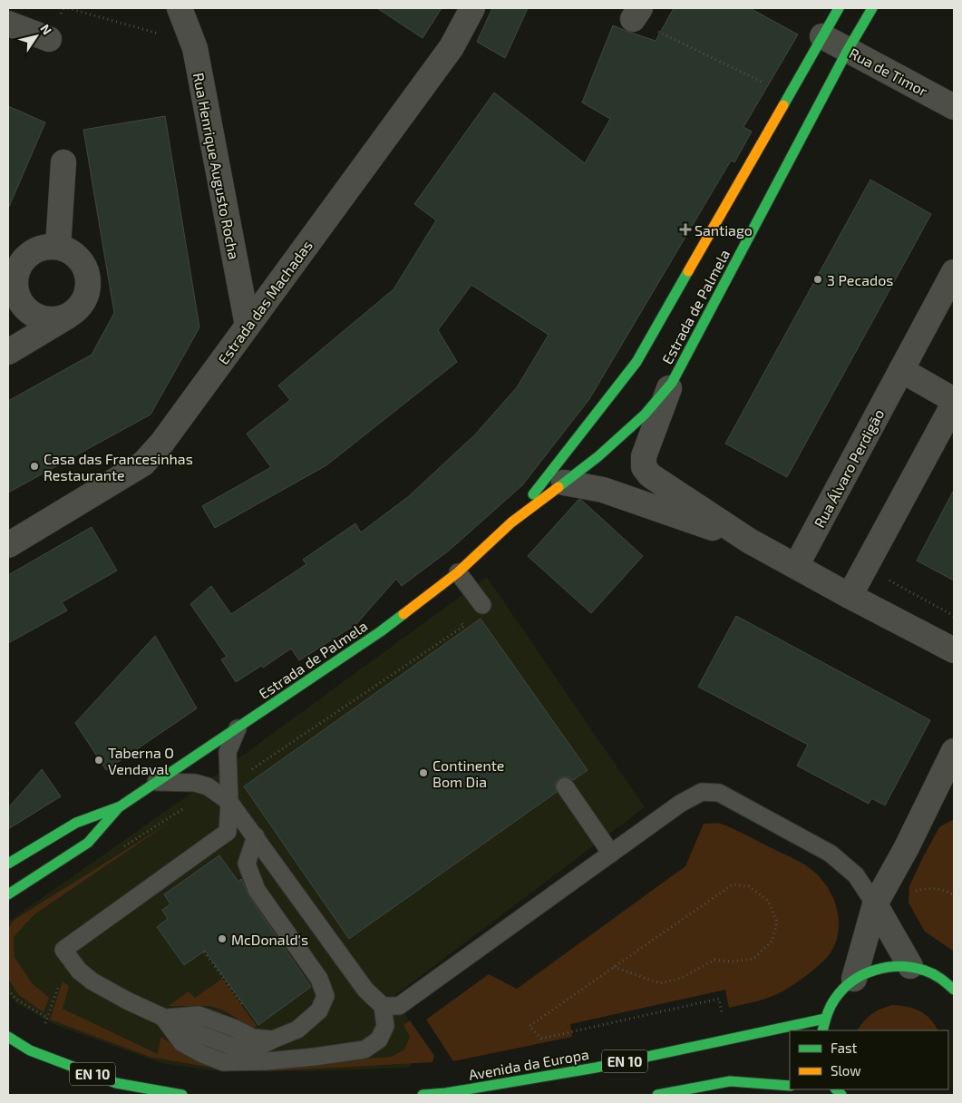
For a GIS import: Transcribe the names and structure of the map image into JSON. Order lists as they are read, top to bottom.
{
  "streets": {
    "street": [
      "Rua de Timor",
      "Rua Henrique Augusto Rocha",
      "Estrada das Machadas",
      "Estrada de Palmela",
      "Rua Álvaro Perdigão",
      "EN 10",
      "Avenida da Europa"
    ]
  },
  "crossings": [
    ["Rua de Timor", "Estrada de Palmela"],
    ["Rua Henrique Augusto Rocha", "Estrada das Machadas"]
  ],
  "places": {
    "health": ["Santiago"],
    "other": [
      "3 Pecados",
      "Casa das Francesinhas Restaurante",
      "Taberna O Vendaval",
      "Continente Bom Dia",
      "McDonald's"
    ]
  },
  "legend": ["Fast", "Slow"],
  "north": "top right"
}
